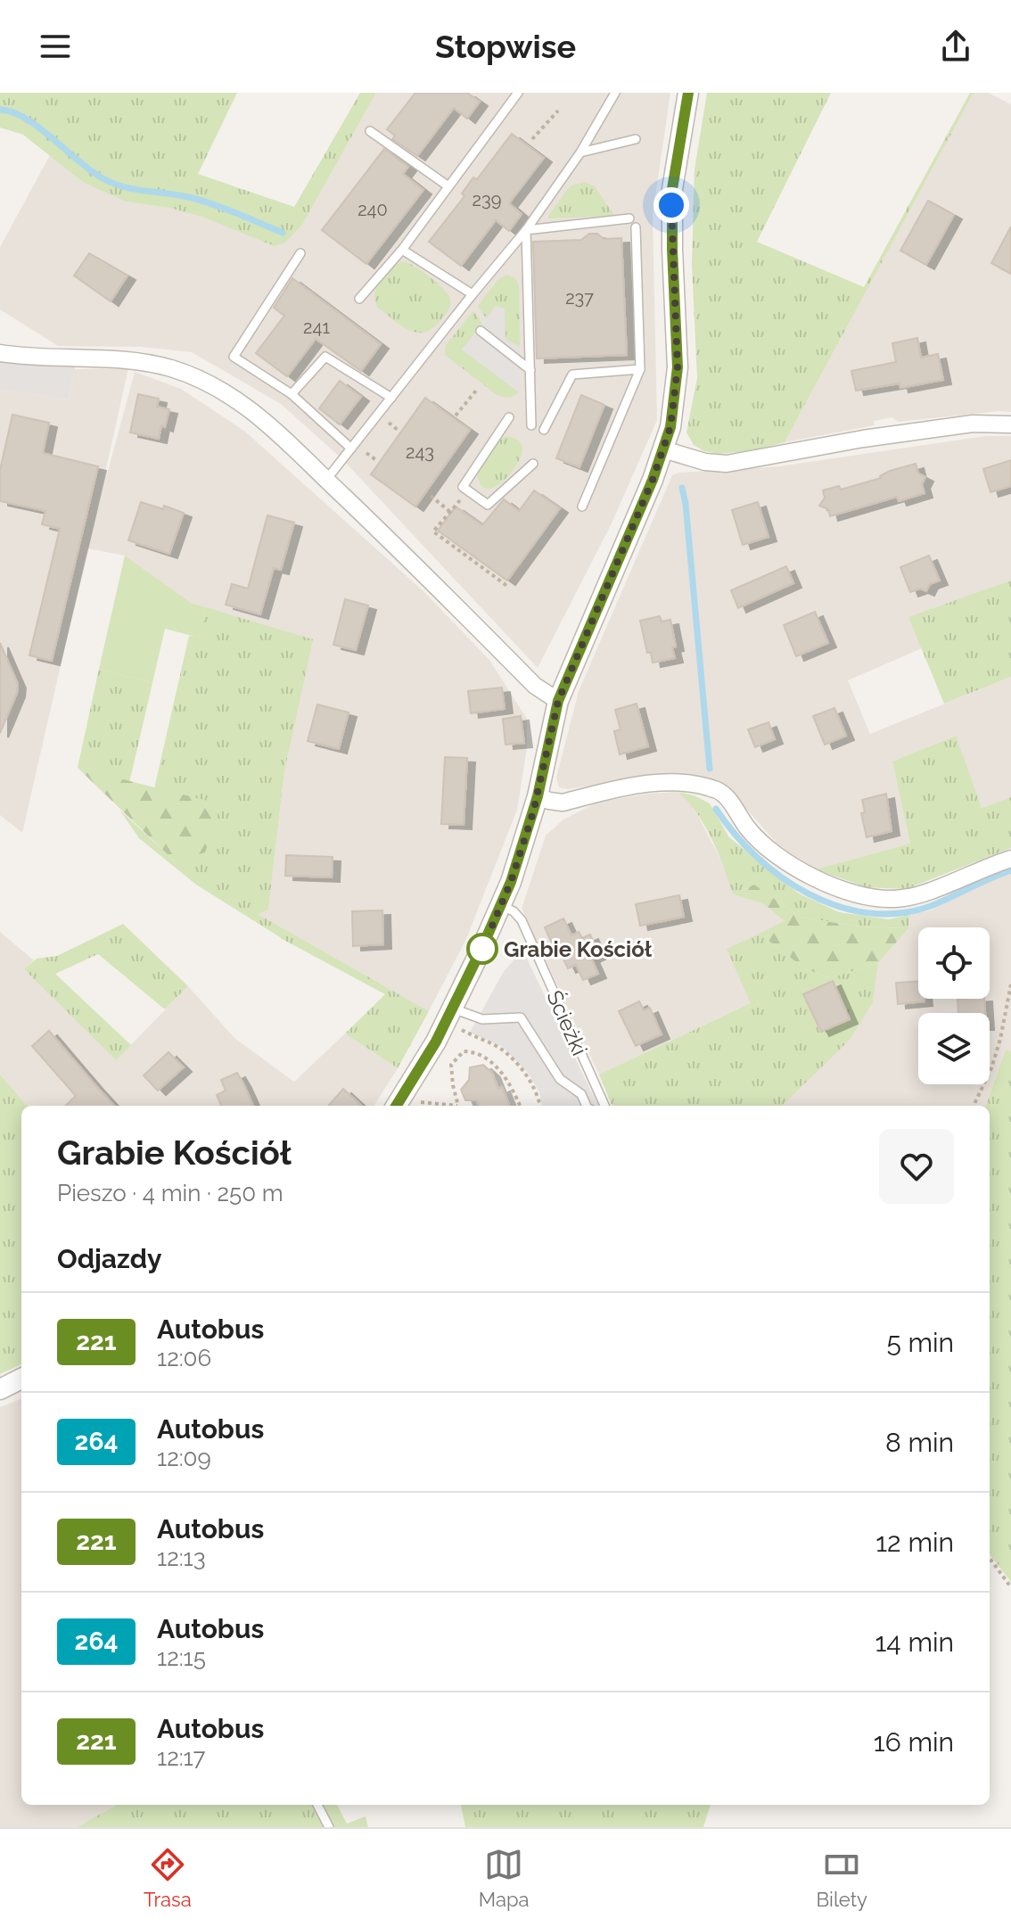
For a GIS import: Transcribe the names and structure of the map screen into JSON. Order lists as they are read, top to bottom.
{
  "streets": {
    "lane": ["Ścieżki"]
  },
  "places": ["Grabie Kościół"],
  "lines": ["bus line 221"],
  "house_numbers": [
    "239",
    "240",
    "237",
    "241",
    "243"
  ],
  "page": {
    "header": "Stopwise",
    "heading": [
      ["Grabie Kościół", "Pieszo · 4 min · 250 m"],
      "Odjazdy"
    ],
    "list": [
      {
        "mark": "221",
        "name": "Autobus",
        "note": "12:06",
        "value": "5 min"
      },
      {
        "mark": "264",
        "name": "Autobus",
        "note": "12:09",
        "value": "8 min"
      },
      {
        "mark": "221",
        "name": "Autobus",
        "note": "12:13",
        "value": "12 min"
      },
      {
        "mark": "264",
        "name": "Autobus",
        "note": "12:15",
        "value": "14 min"
      },
      {
        "mark": "221",
        "name": "Autobus",
        "note": "12:17",
        "value": "16 min"
      }
    ],
    "tabs": ["Trasa", "Mapa", "Bilety"]
  }
}
